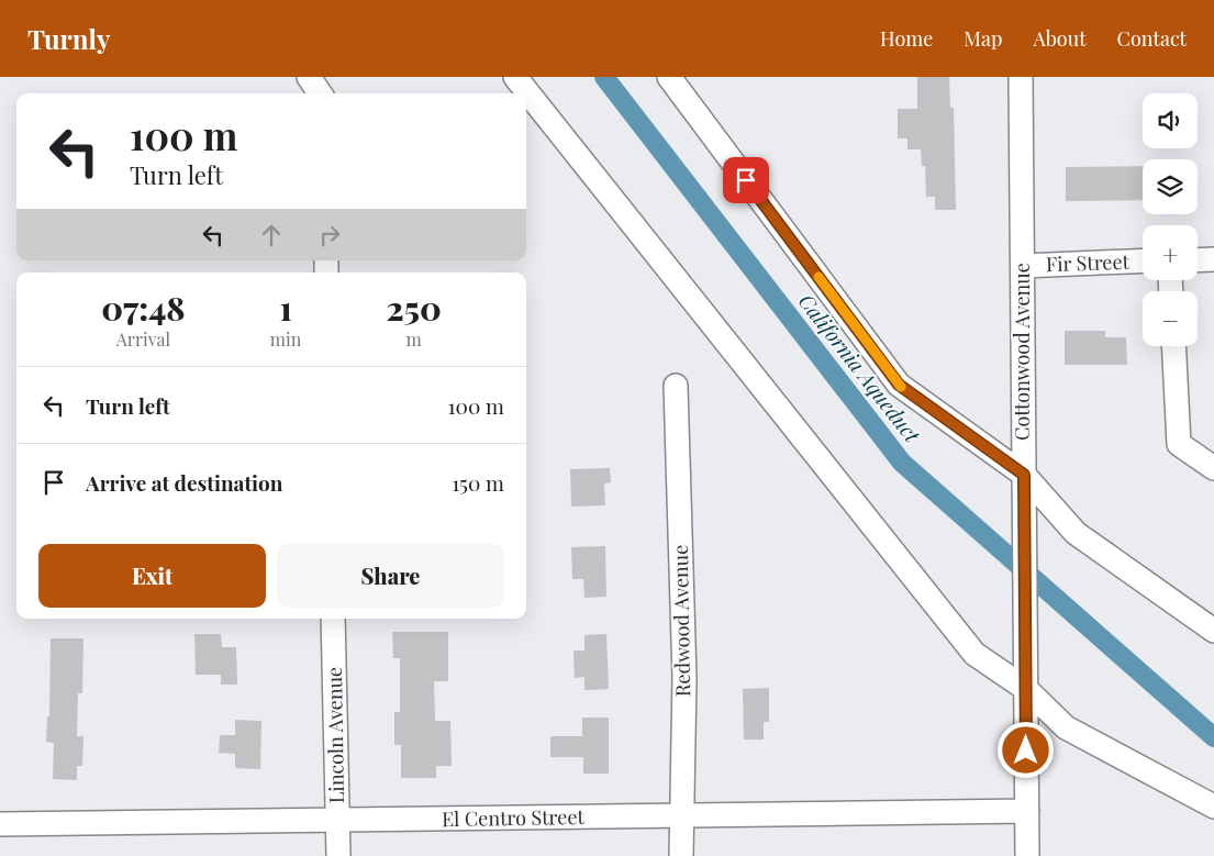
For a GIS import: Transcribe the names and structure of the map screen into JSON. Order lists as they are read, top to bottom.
{
  "streets": {
    "street": [
      "Fir Street",
      "Cottonwood Avenue",
      "Redwood Avenue",
      "Lincoln Avenue",
      "El Centro Street"
    ]
  },
  "crossings": [
    ["Fir Street", "Cottonwood Avenue"],
    ["Cottonwood Avenue", "El Centro Street"],
    ["Redwood Avenue", "El Centro Street"],
    ["Lincoln Avenue", "El Centro Street"]
  ],
  "water": ["California Aqueduct"],
  "page": {
    "header": "Turnly",
    "nav": [
      "Home",
      "Map",
      "About",
      "Contact"
    ],
    "map_buttons": ["+", "−"],
    "turn": ["100 m", "Turn left"],
    "eta": [
      "07:48",
      "Arrival",
      "1",
      "min",
      "250",
      "m"
    ],
    "list": [
      {
        "name": "Turn left",
        "value": "100 m"
      },
      {
        "name": "Arrive at destination",
        "value": "150 m"
      }
    ],
    "buttons": ["Exit", "Share"]
  }
}
